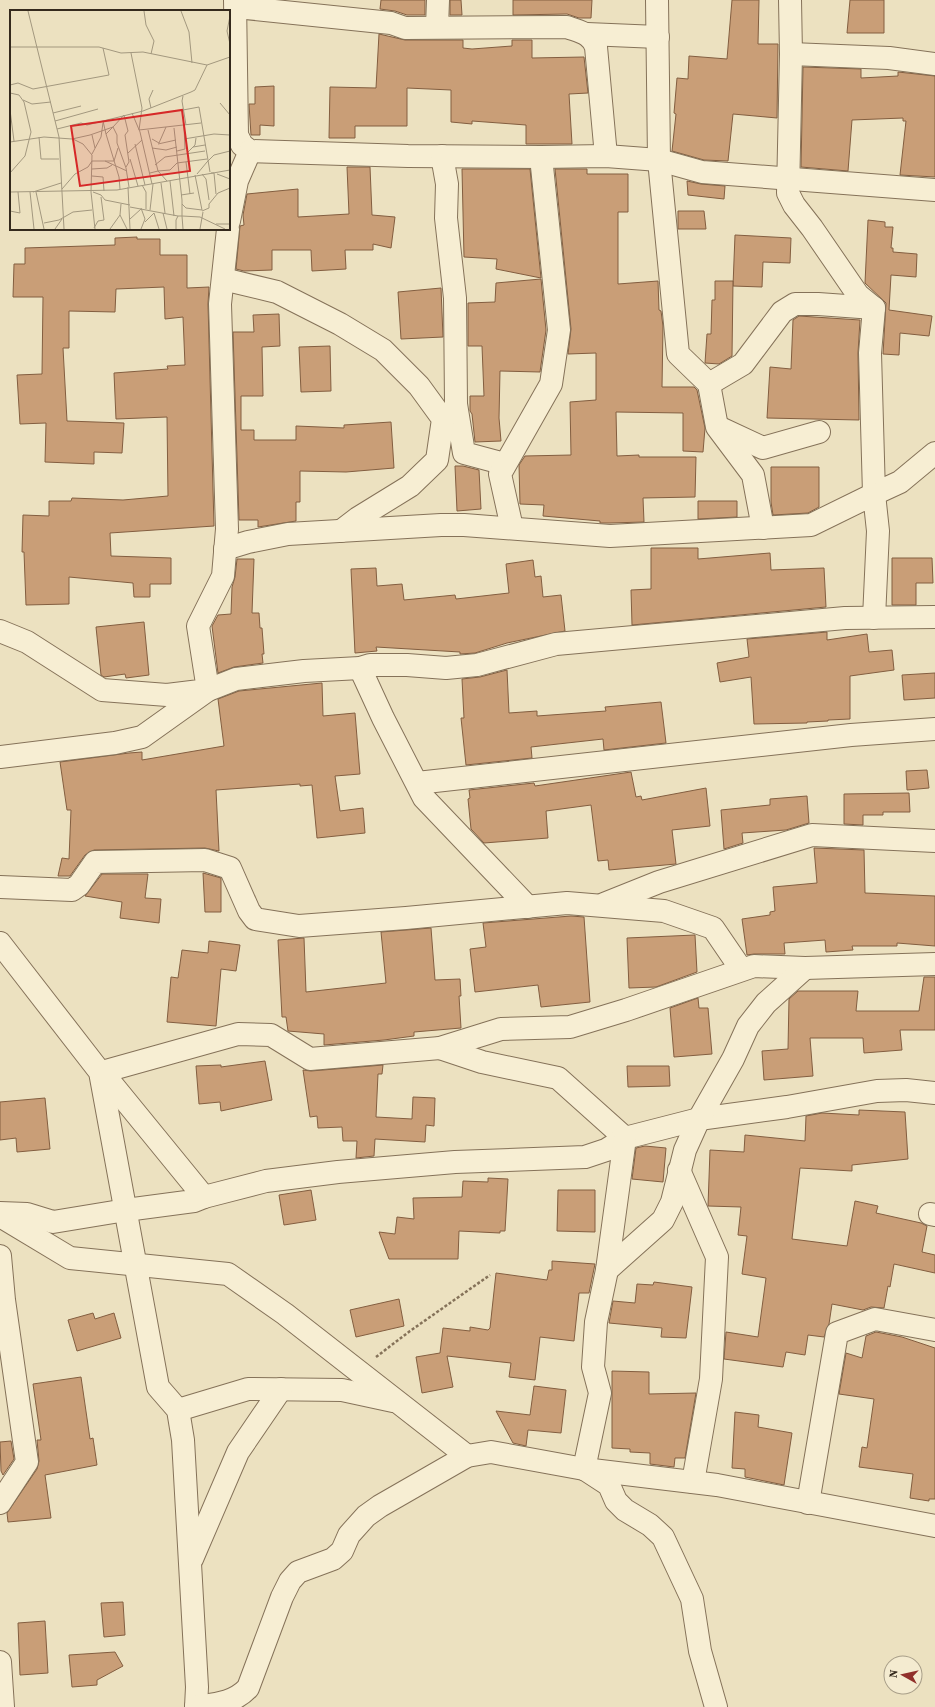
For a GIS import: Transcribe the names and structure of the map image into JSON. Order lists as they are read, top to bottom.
{
  "north": "left"
}
